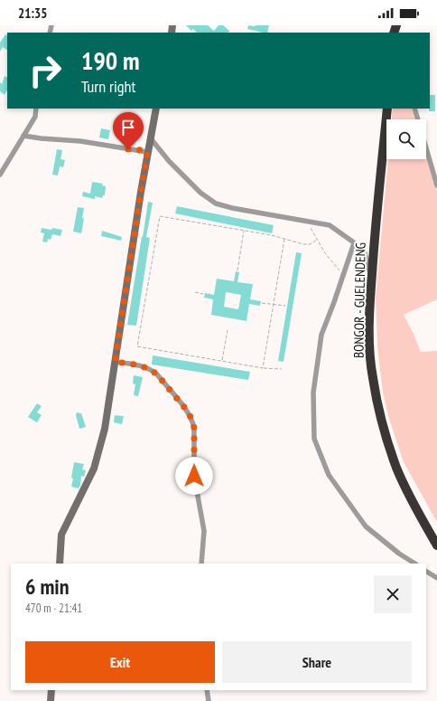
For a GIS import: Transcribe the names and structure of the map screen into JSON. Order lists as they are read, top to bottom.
{
  "streets": {
    "highway": ["BONGOR - GUELENDENG"]
  },
  "page": {
    "status": "21:35",
    "turn": ["190 m", "Turn right"],
    "heading": ["6 min", "470 m · 21:41"],
    "buttons": ["Exit", "Share"]
  }
}
